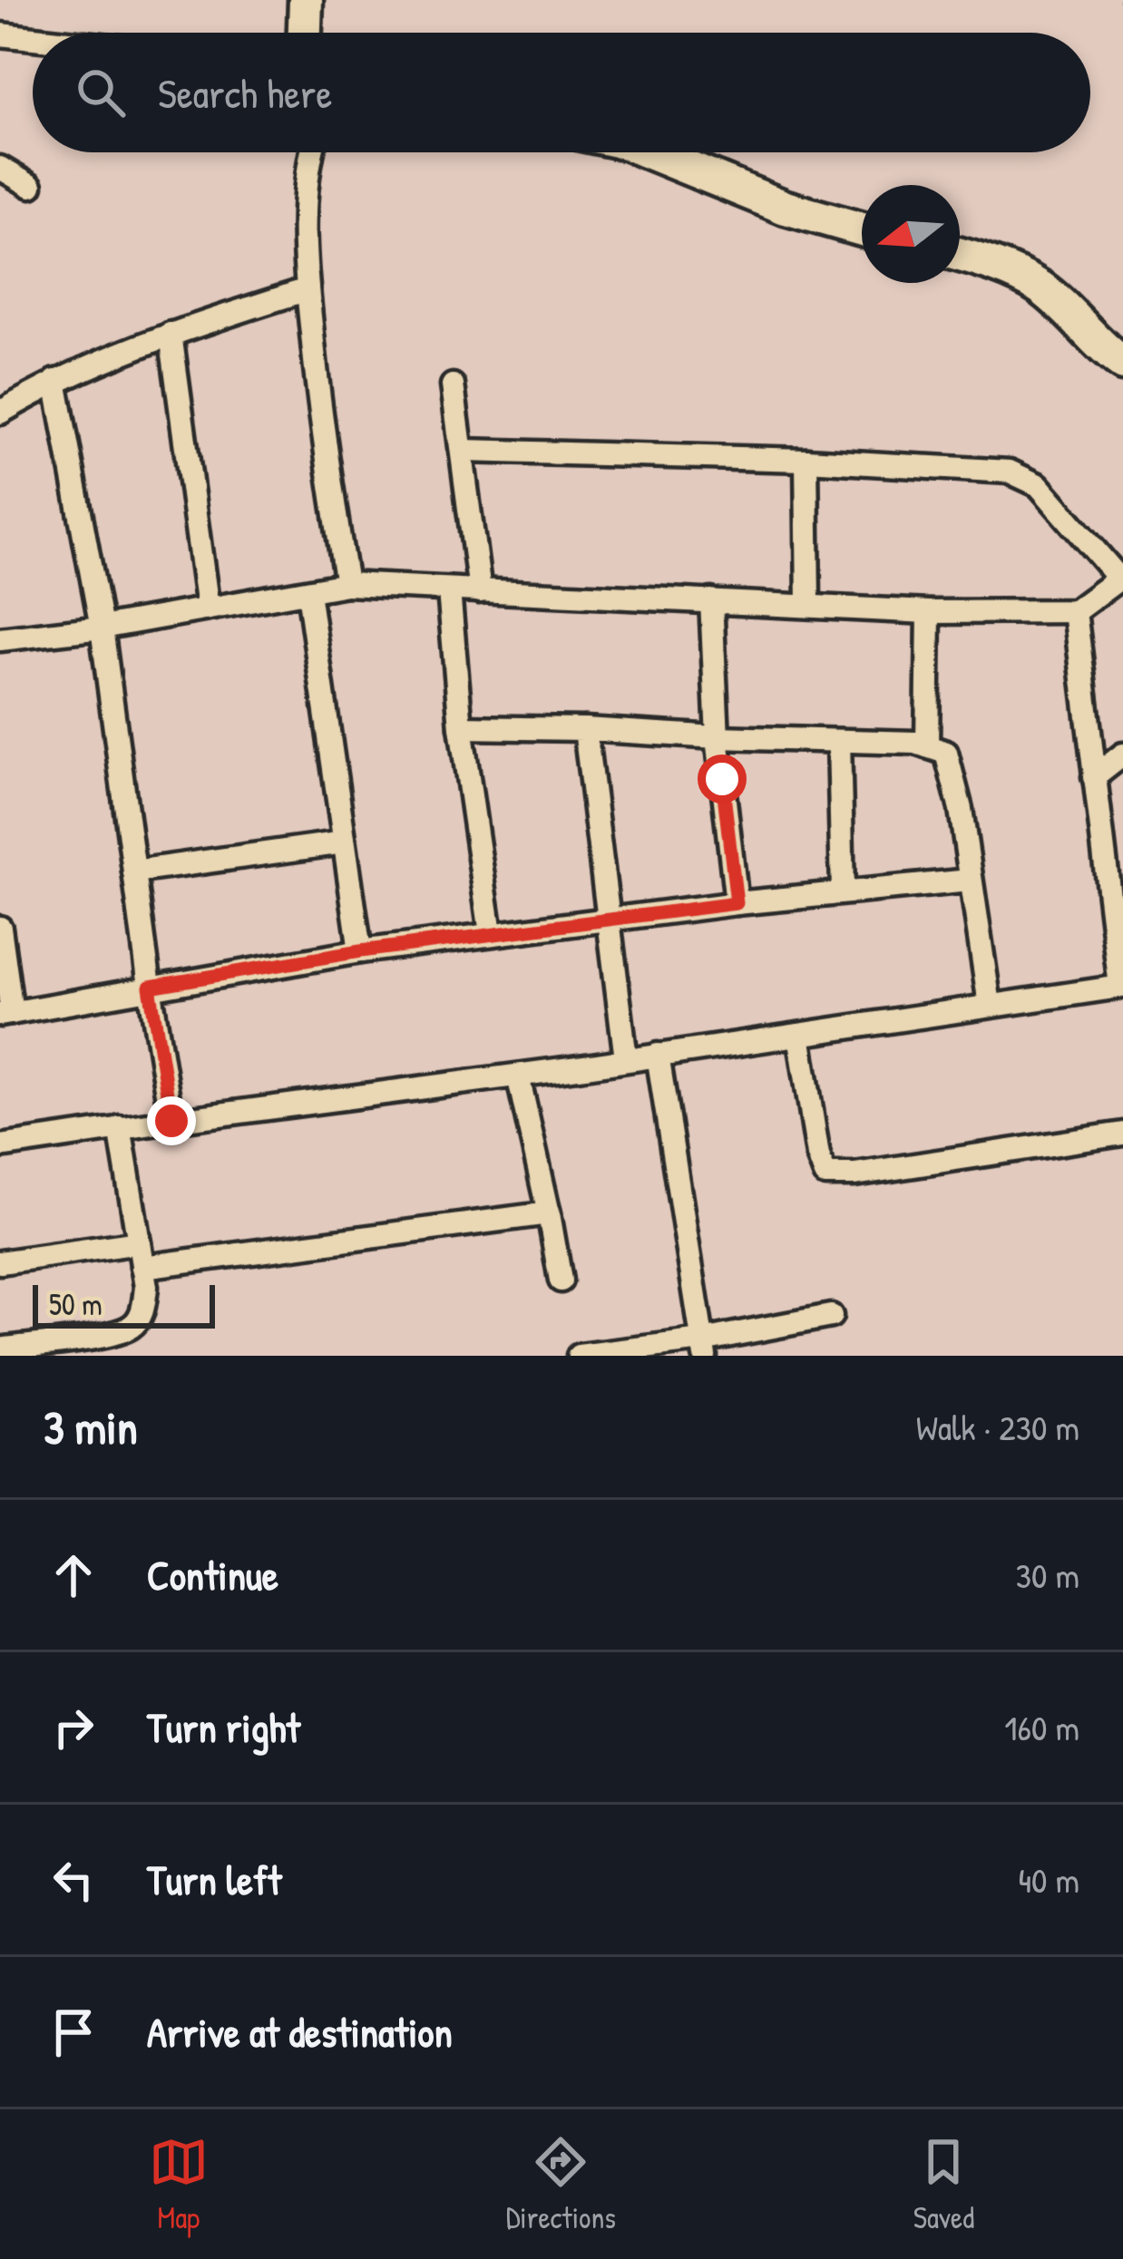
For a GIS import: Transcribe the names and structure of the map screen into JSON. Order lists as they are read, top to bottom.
{
  "scale_bar": "50 m",
  "north": "left",
  "page": {
    "search": "Search here",
    "scale": "50 m",
    "heading": ["3 min", "Walk · 230 m"],
    "list": [
      ["Continue", "30 m"],
      ["Turn right", "160 m"],
      ["Turn left", "40 m"],
      "Arrive at destination"
    ],
    "nav": ["Map", "Directions", "Saved"]
  }
}
